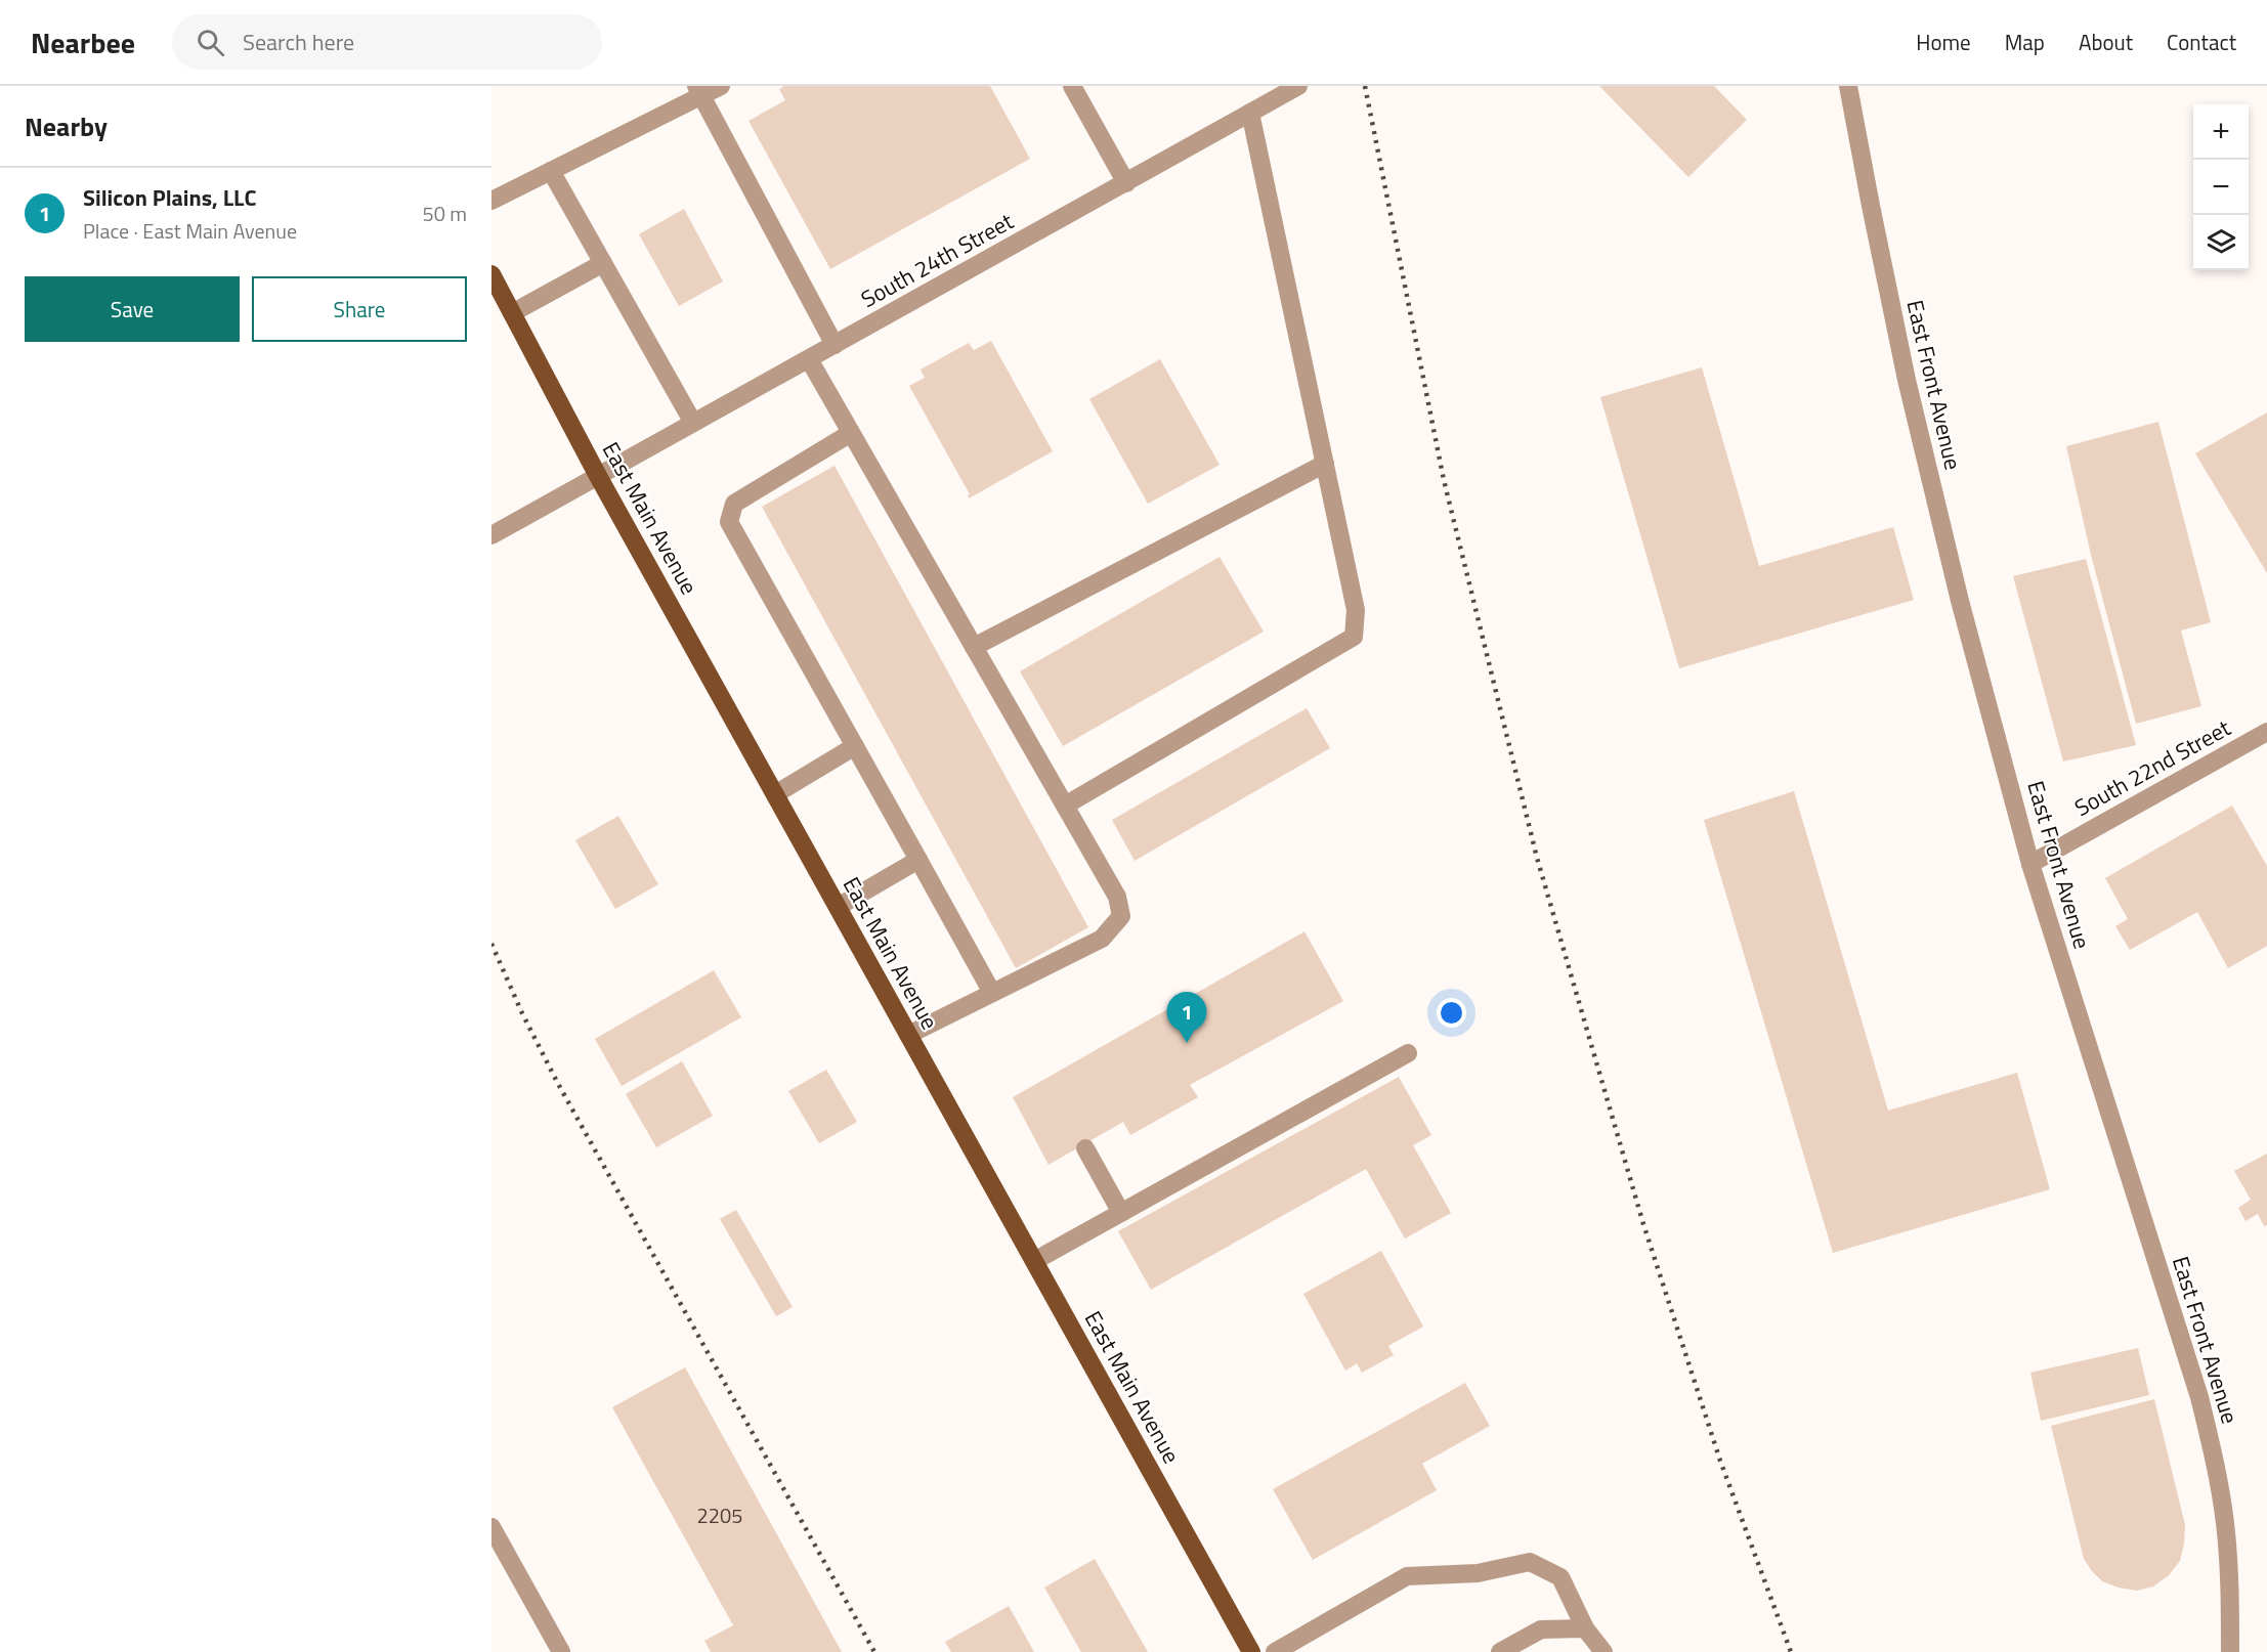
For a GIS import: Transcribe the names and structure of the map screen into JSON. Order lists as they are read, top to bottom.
{
  "streets": {
    "main road": ["East Main Avenue"],
    "street": ["South 24th Street", "East Front Avenue", "South 22nd Street"]
  },
  "crossings": [
    ["South 24th Street", "East Main Avenue"],
    ["East Front Avenue", "South 22nd Street"]
  ],
  "house_numbers": ["2205"],
  "page": {
    "header": "Nearbee",
    "search": "Search here",
    "nav": [
      "Home",
      "Map",
      "About",
      "Contact"
    ],
    "heading": "Nearby",
    "map_buttons": ["+", "−"],
    "list": [
      {
        "mark": "1",
        "name": "Silicon Plains, LLC",
        "note": "Place · East Main Avenue",
        "value": "50 m"
      }
    ],
    "buttons": ["Save", "Share"],
    "pins": "1"
  }
}
